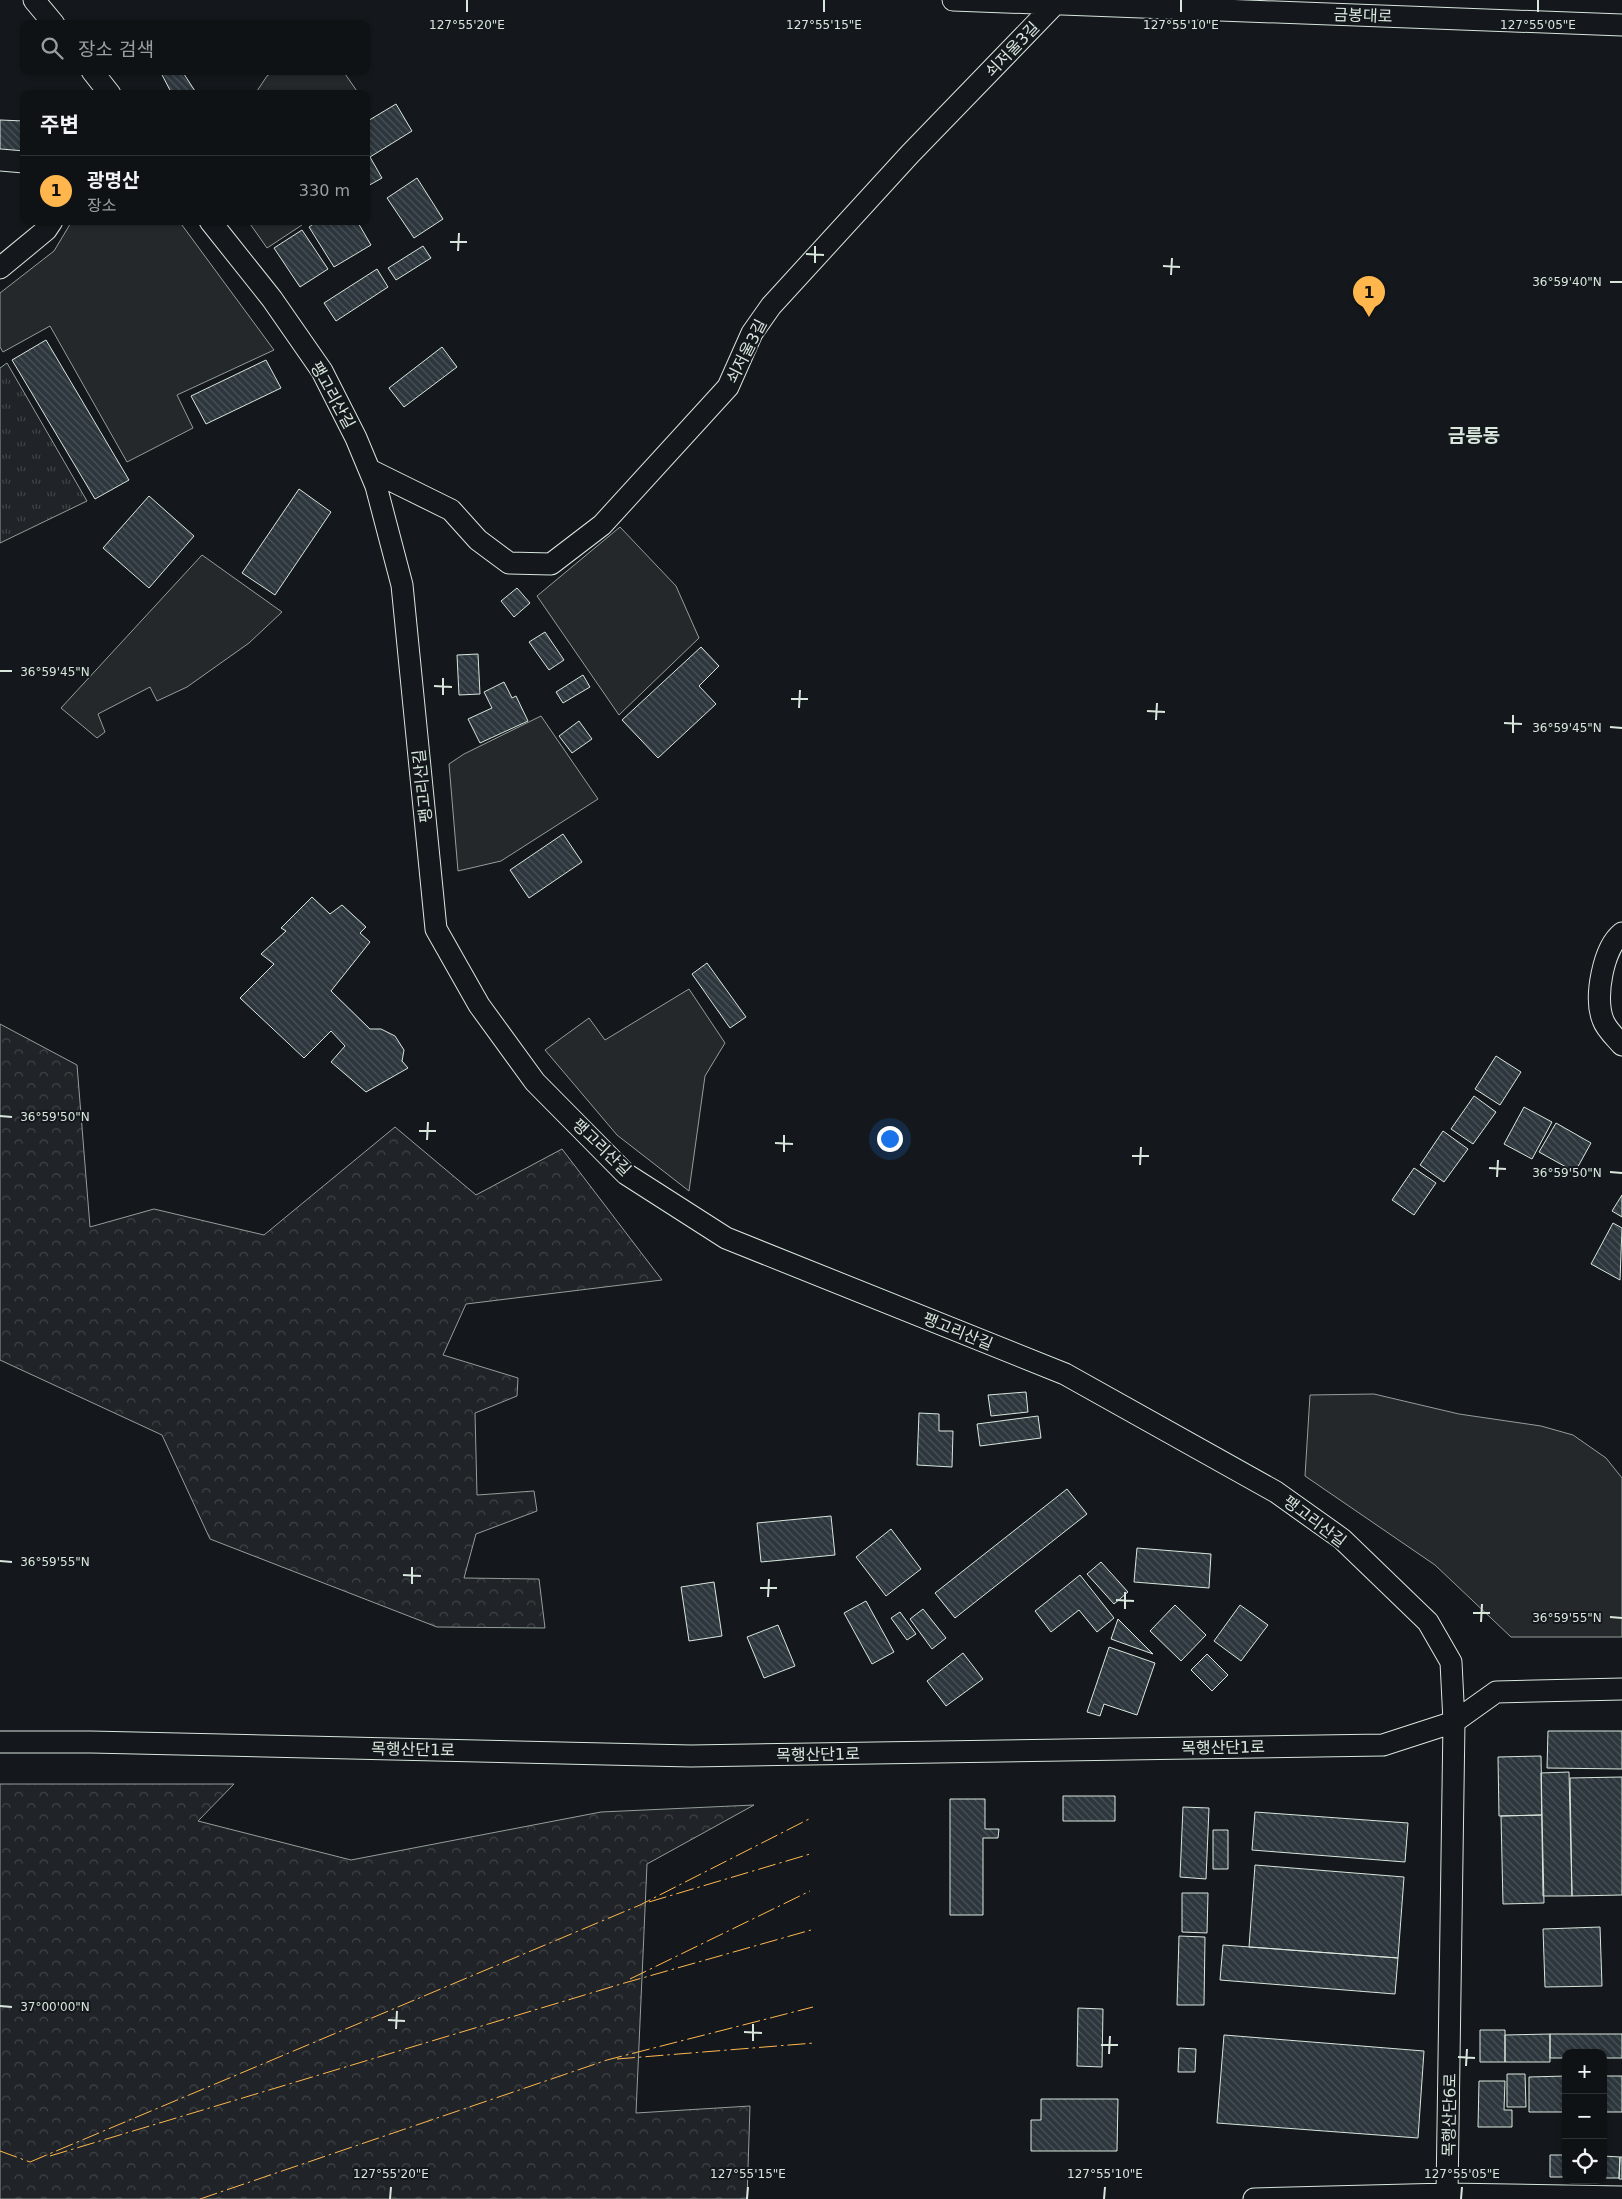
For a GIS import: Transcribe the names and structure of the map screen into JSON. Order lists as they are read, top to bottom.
{
  "streets": {
    "street": [
      "금봉대로",
      "쇠저울3길",
      "팽고리산길",
      "목행산단1로",
      "목행산단6로"
    ]
  },
  "crossings": [
    ["금봉대로", "쇠저울3길"],
    ["쇠저울3길", "팽고리산길"],
    ["팽고리산길", "목행산단1로"],
    ["팽고리산길", "목행산단6로"],
    ["목행산단1로", "목행산단6로"]
  ],
  "districts": ["금릉동"],
  "page": {
    "search": "장소 검색",
    "heading": "주변",
    "list": [
      {
        "mark": "1",
        "name": "광명산",
        "note": "장소",
        "value": "330 m"
      }
    ],
    "pins": "1",
    "map_buttons": ["+", "−"]
  },
  "coordinates": [
    "127°55'20\"E",
    "127°55'15\"E",
    "127°55'10\"E",
    "127°55'05\"E",
    "36°59'40\"N",
    "36°59'45\"N",
    "36°59'50\"N",
    "36°59'55\"N",
    "37°00'00\"N"
  ]
}
